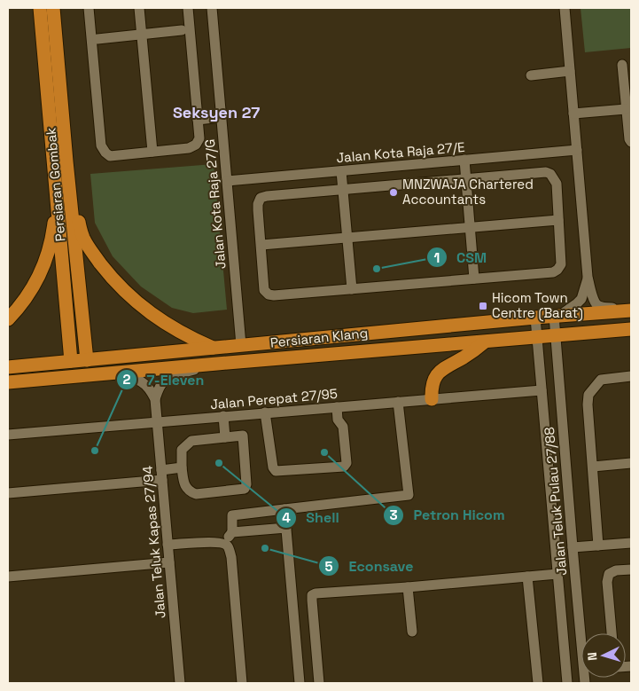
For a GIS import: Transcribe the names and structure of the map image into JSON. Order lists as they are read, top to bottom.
{
  "streets": {
    "main road": ["Persiaran Gombak", "Persiaran Klang"],
    "street": [
      "Jalan Kota Raja 27/E",
      "Jalan Kota Raja 27/G",
      "Jalan Perepat 27/95",
      "Jalan Teluk Pulau 27/88",
      "Jalan Teluk Kapas 27/94"
    ]
  },
  "crossings": [
    ["Jalan Kota Raja 27/E", "Jalan Kota Raja 27/G"],
    ["Persiaran Gombak", "Persiaran Klang"],
    ["Jalan Kota Raja 27/G", "Persiaran Klang"],
    ["Persiaran Klang", "Jalan Teluk Pulau 27/88"],
    ["Jalan Perepat 27/95", "Jalan Teluk Pulau 27/88"],
    ["Jalan Perepat 27/95", "Jalan Teluk Kapas 27/94"]
  ],
  "districts": ["Seksyen 27"],
  "places": {
    "other": [
      "MNZWAJA Chartered Accountants",
      "CSM",
      "7-Eleven",
      "Petron Hicom",
      "Shell",
      "Econsave"
    ],
    "transit": ["Hicom Town Centre (Barat)"]
  },
  "north": "left"
}
